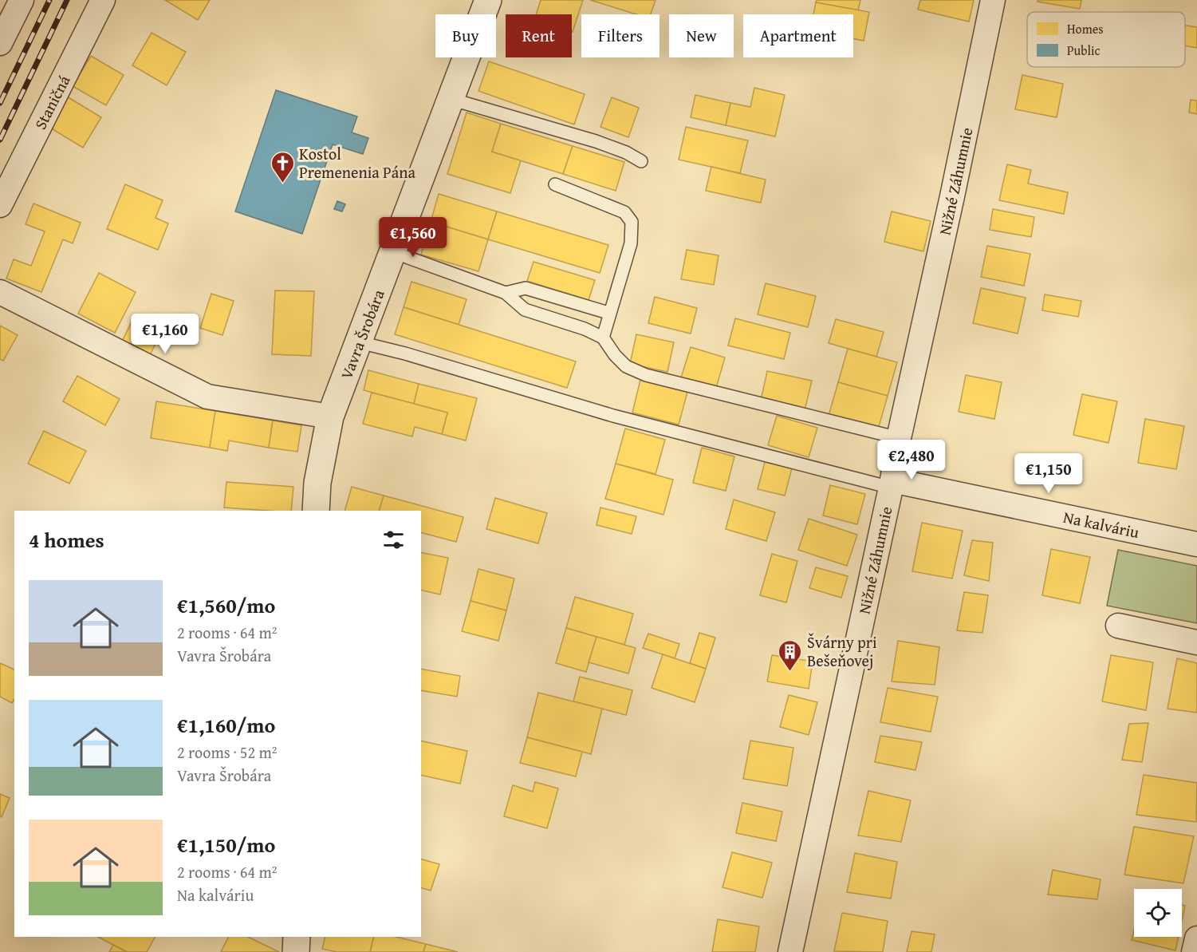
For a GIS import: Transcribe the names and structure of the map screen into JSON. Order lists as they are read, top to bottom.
{
  "streets": {
    "street": [
      "Staničná",
      "Nižné Záhumnie",
      "Vavra Šrobára",
      "Na kalváriu"
    ]
  },
  "crossings": [
    ["Nižné Záhumnie", "Na kalváriu"]
  ],
  "places": {
    "church": ["Kostol Premenenia Pána"],
    "building": ["Švárny pri Bešeňovej"]
  },
  "legend": ["Homes", "Public"],
  "page": {
    "chip": [
      "Buy",
      "Rent",
      "Filters",
      "New",
      "Apartment"
    ],
    "price": [
      "€1,560",
      "€1,160",
      "€2,480",
      "€1,150"
    ],
    "heading": "4 homes",
    "list": [
      {
        "name": "€1,560/mo",
        "note": "2 rooms · 64 m² · Vavra Šrobára"
      },
      {
        "name": "€1,160/mo",
        "note": "2 rooms · 52 m² · Vavra Šrobára"
      },
      {
        "name": "€1,150/mo",
        "note": "2 rooms · 64 m² · Na kalváriu"
      }
    ]
  }
}
